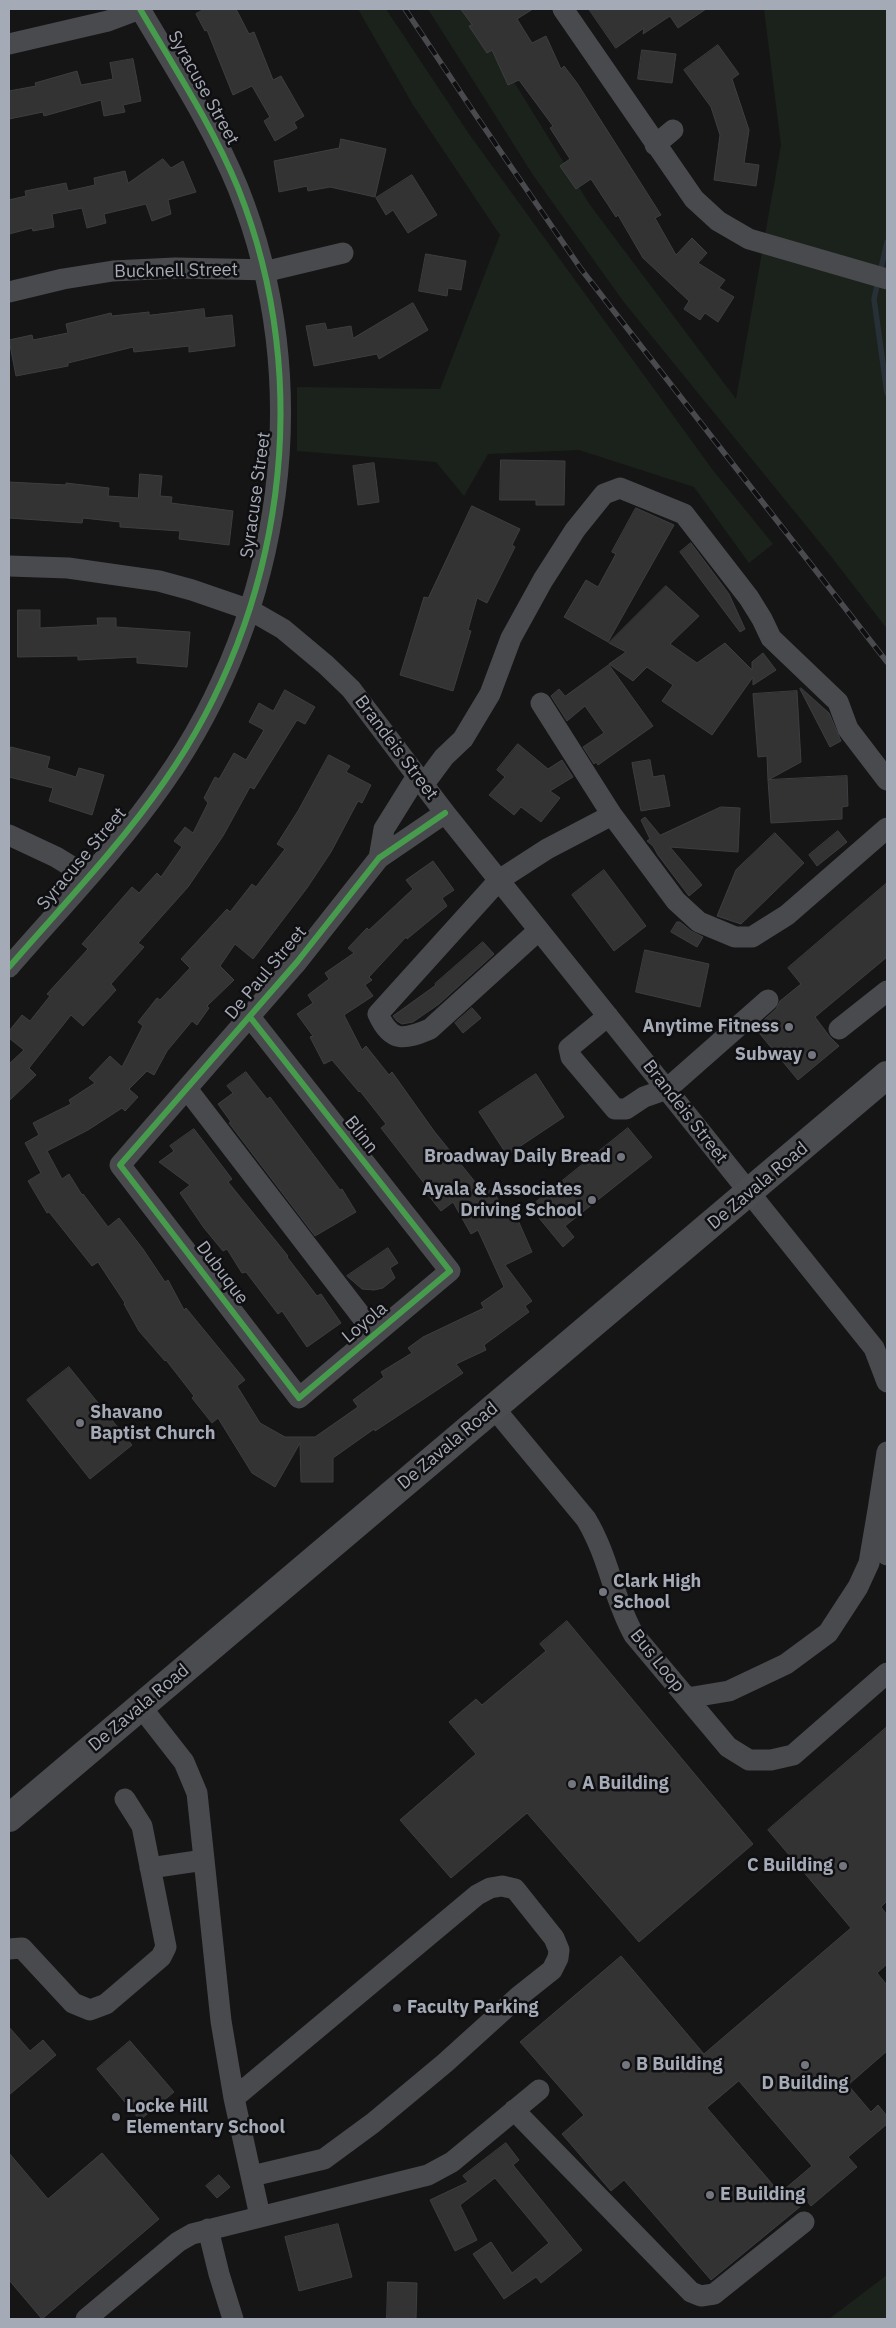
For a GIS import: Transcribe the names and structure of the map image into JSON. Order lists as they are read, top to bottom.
{
  "streets": {
    "main road": ["De Zavala Road"],
    "street": [
      "Syracuse Street",
      "Bucknell Street",
      "Brandeis Street",
      "De Paul Street",
      "Blinn",
      "Dubuque",
      "Loyola",
      "Bus Loop"
    ]
  },
  "crossings": [
    ["Syracuse Street", "Bucknell Street"],
    ["Syracuse Street", "Brandeis Street"],
    ["Brandeis Street", "De Paul Street"],
    ["Brandeis Street", "De Zavala Road"],
    ["De Paul Street", "Blinn"],
    ["De Paul Street", "Dubuque"],
    ["Blinn", "Loyola"],
    ["De Zavala Road", "Bus Loop"],
    ["Dubuque", "Loyola"]
  ],
  "places": [
    "Anytime Fitness",
    "Subway",
    "Broadway Daily Bread",
    "Ayala & Associates Driving School",
    "Shavano Baptist Church",
    "Clark High School",
    "A Building",
    "C Building",
    "Faculty Parking",
    "B Building",
    "D Building",
    "Locke Hill Elementary School",
    "E Building"
  ]
}
